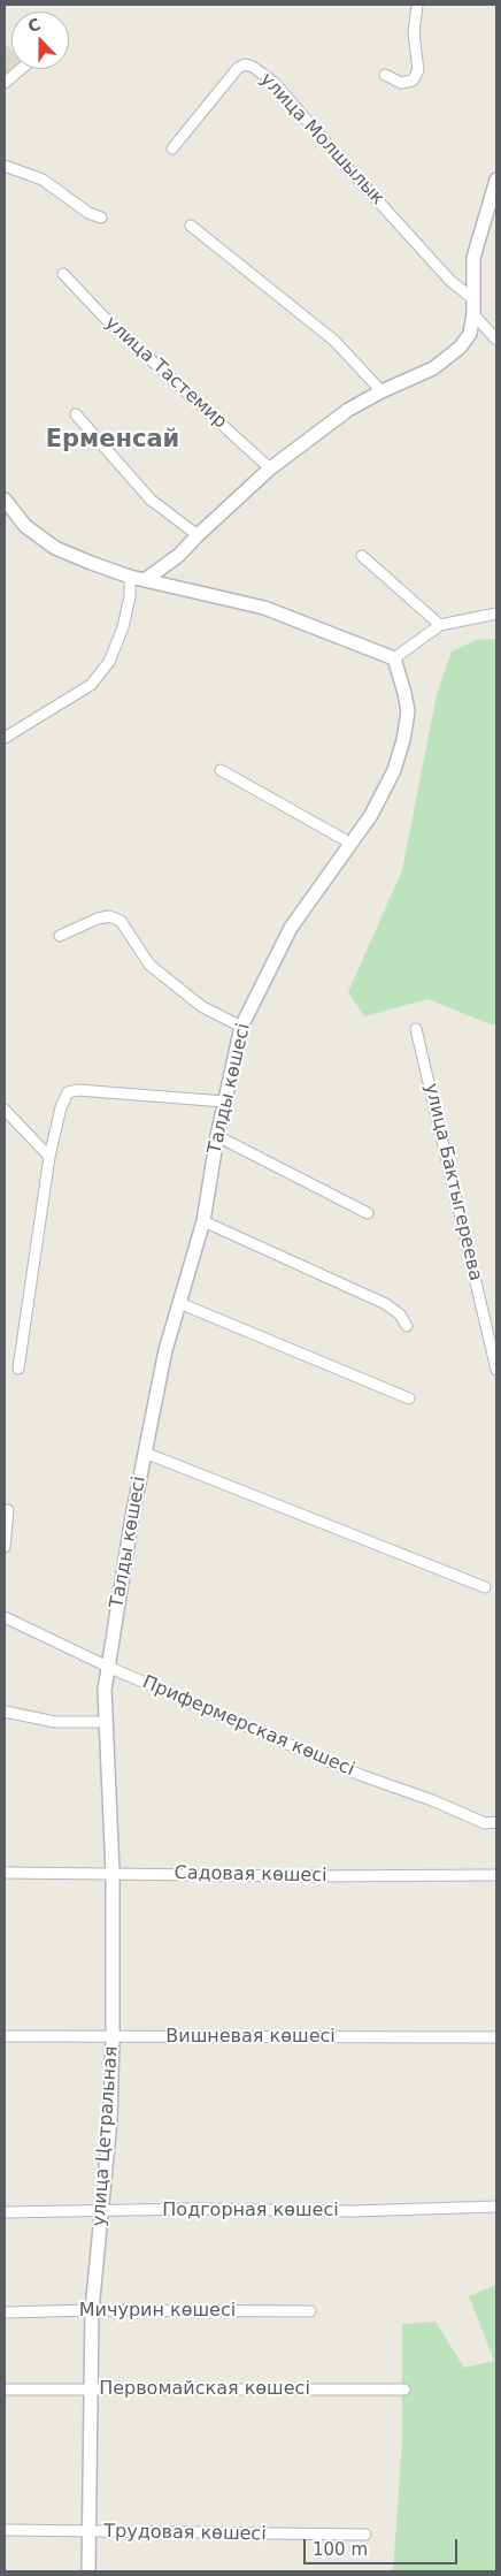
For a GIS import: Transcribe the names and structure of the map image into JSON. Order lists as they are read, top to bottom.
{
  "streets": {
    "street": [
      "улица Молшылык",
      "улица Тастемир",
      "Талды көшесі",
      "улица Бактыгереева",
      "Прифермерская көшесі",
      "Садовая көшесі",
      "Вишневая көшесі",
      "улица Цетральная",
      "Подгорная көшесі",
      "Мичурин көшесі",
      "Первомайская көшесі",
      "Трудовая көшесі"
    ]
  },
  "crossings": [
    ["Талды көшесі", "Прифермерская көшесі"],
    ["Талды көшесі", "улица Цетральная"],
    ["Прифермерская көшесі", "улица Цетральная"],
    ["Садовая көшесі", "улица Цетральная"],
    ["Вишневая көшесі", "улица Цетральная"],
    ["улица Цетральная", "Подгорная көшесі"],
    ["улица Цетральная", "Мичурин көшесі"],
    ["улица Цетральная", "Первомайская көшесі"],
    ["улица Цетральная", "Трудовая көшесі"]
  ],
  "districts": ["Ерменсай"],
  "scale_bar": "100 m",
  "north": "top"
}
